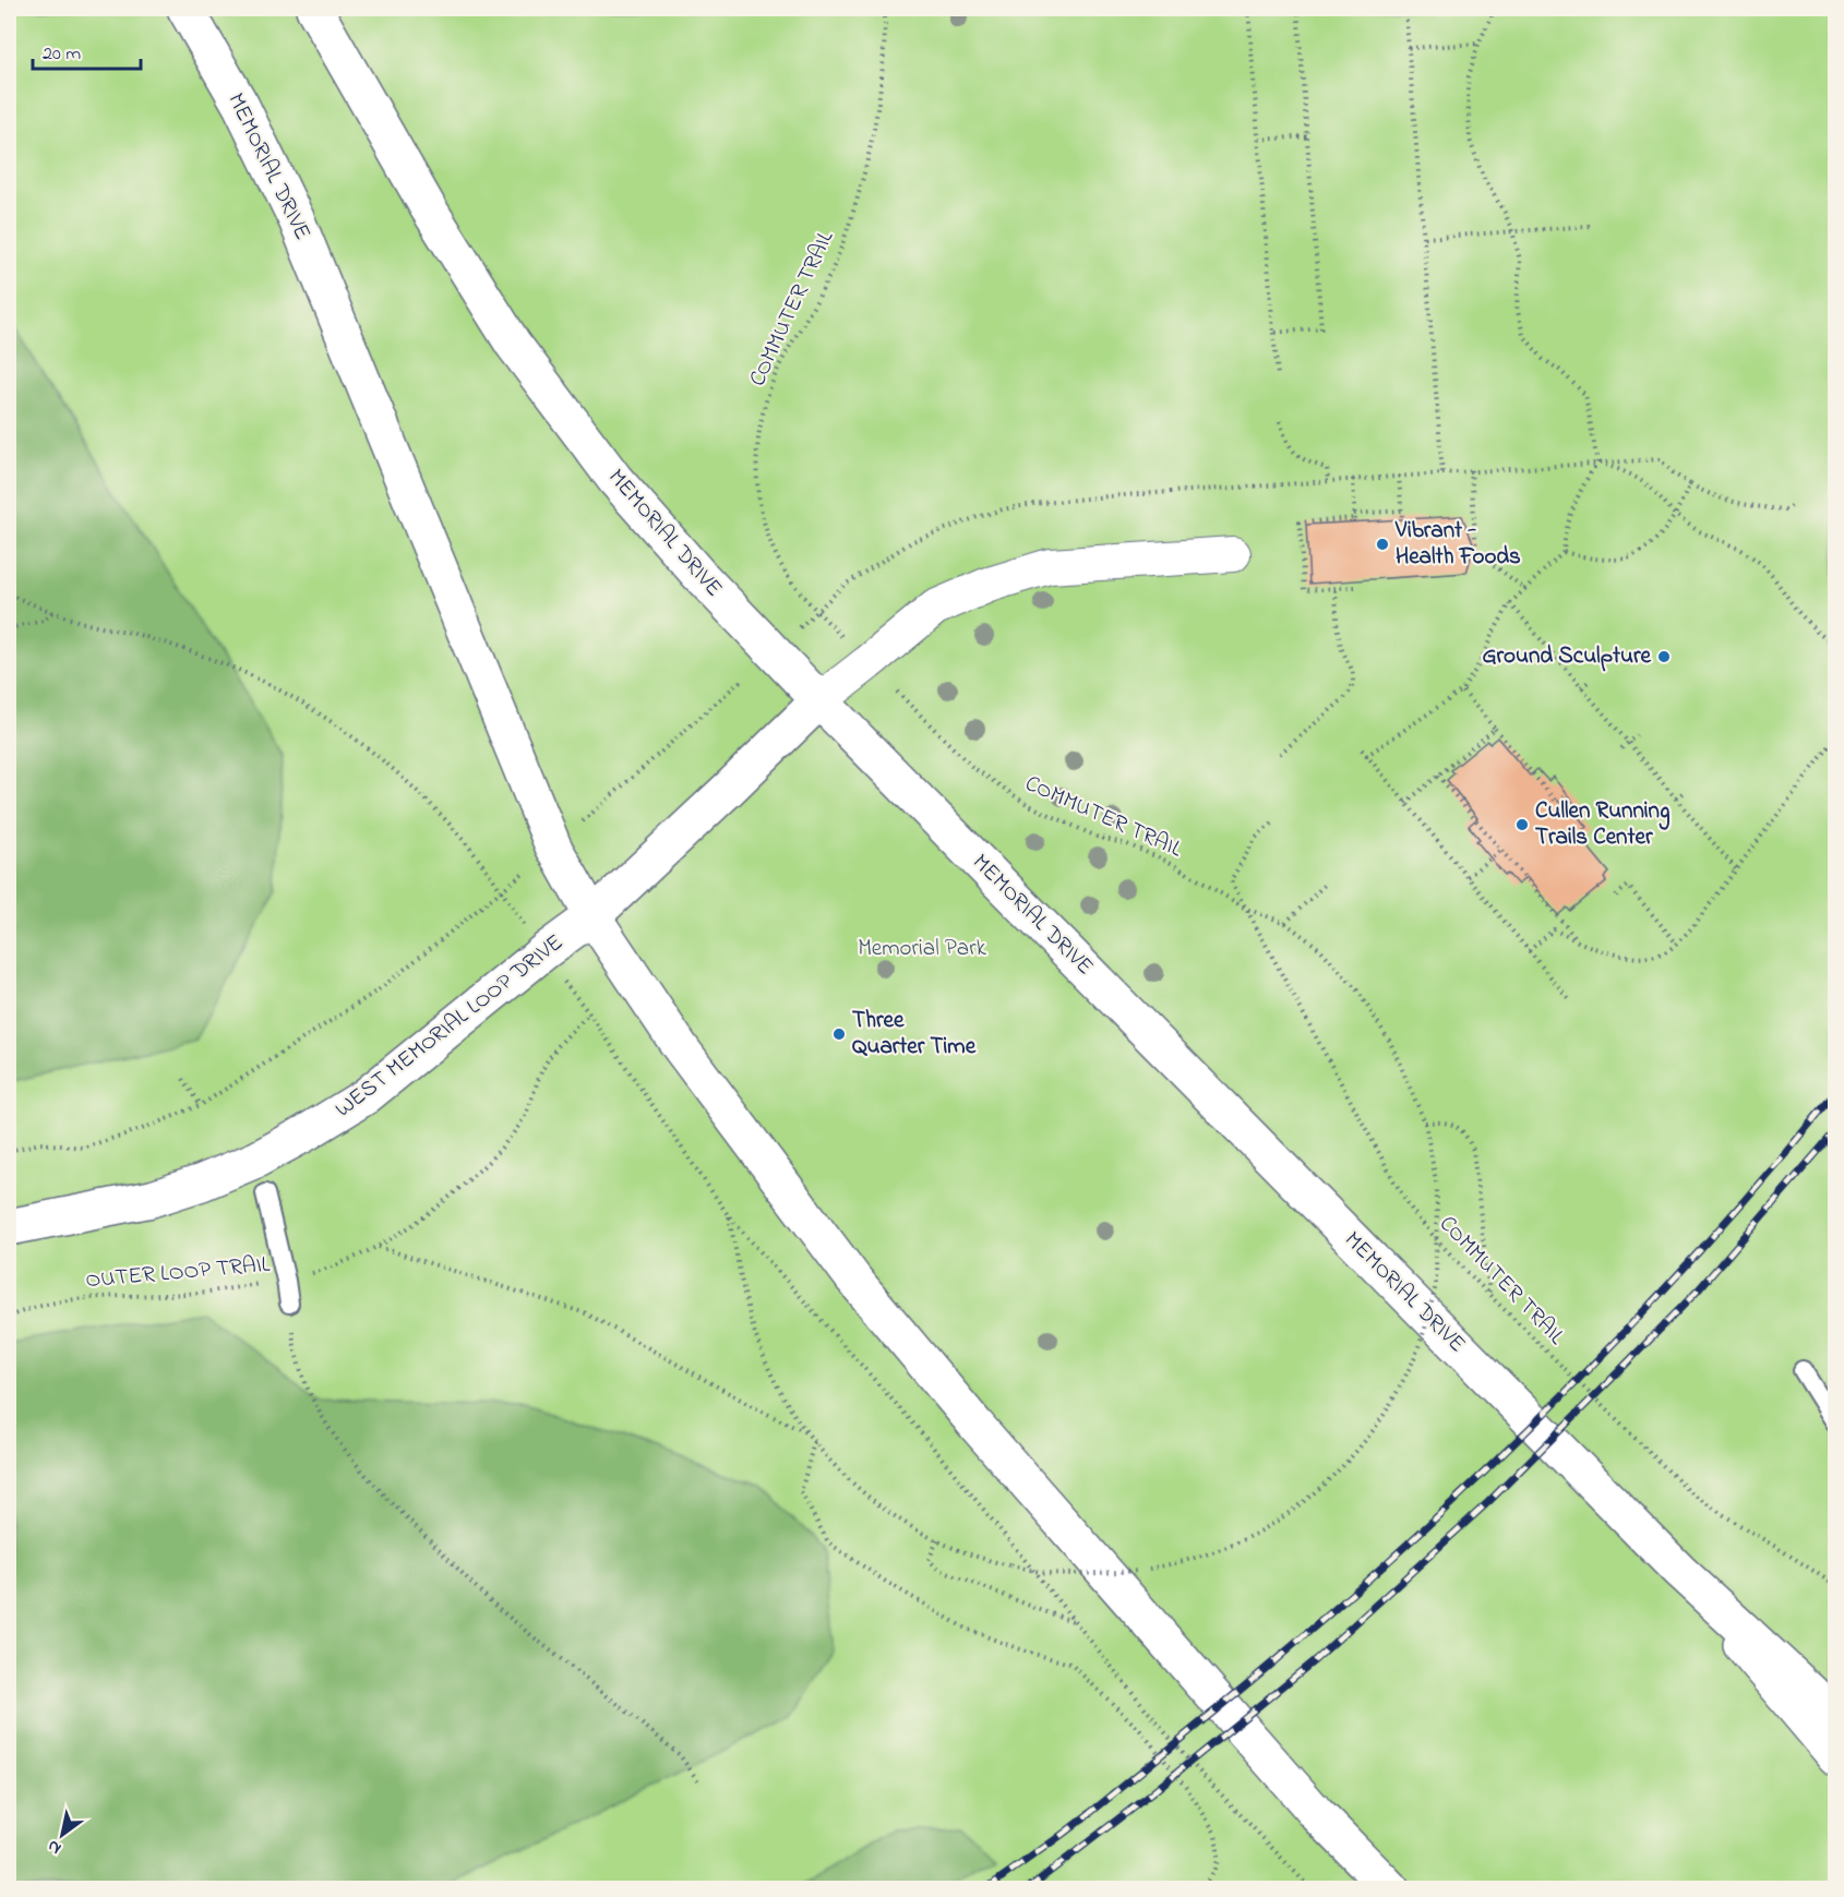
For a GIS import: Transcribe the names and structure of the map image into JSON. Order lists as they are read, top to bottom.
{
  "streets": {
    "main road": ["MEMORIAL DRIVE", "WEST MEMORIAL LOOP DRIVE"],
    "path": ["COMMUTER TRAIL", "OUTER LOOP TRAIL"]
  },
  "crossings": [
    ["MEMORIAL DRIVE", "WEST MEMORIAL LOOP DRIVE"]
  ],
  "parks": ["Memorial Park"],
  "places": [
    "Vibrant - Health Foods",
    "Ground Sculpture",
    "Cullen Running Trails Center",
    "Three Quarter Time"
  ],
  "scale_bar": "20 m",
  "north": "bottom left"
}
